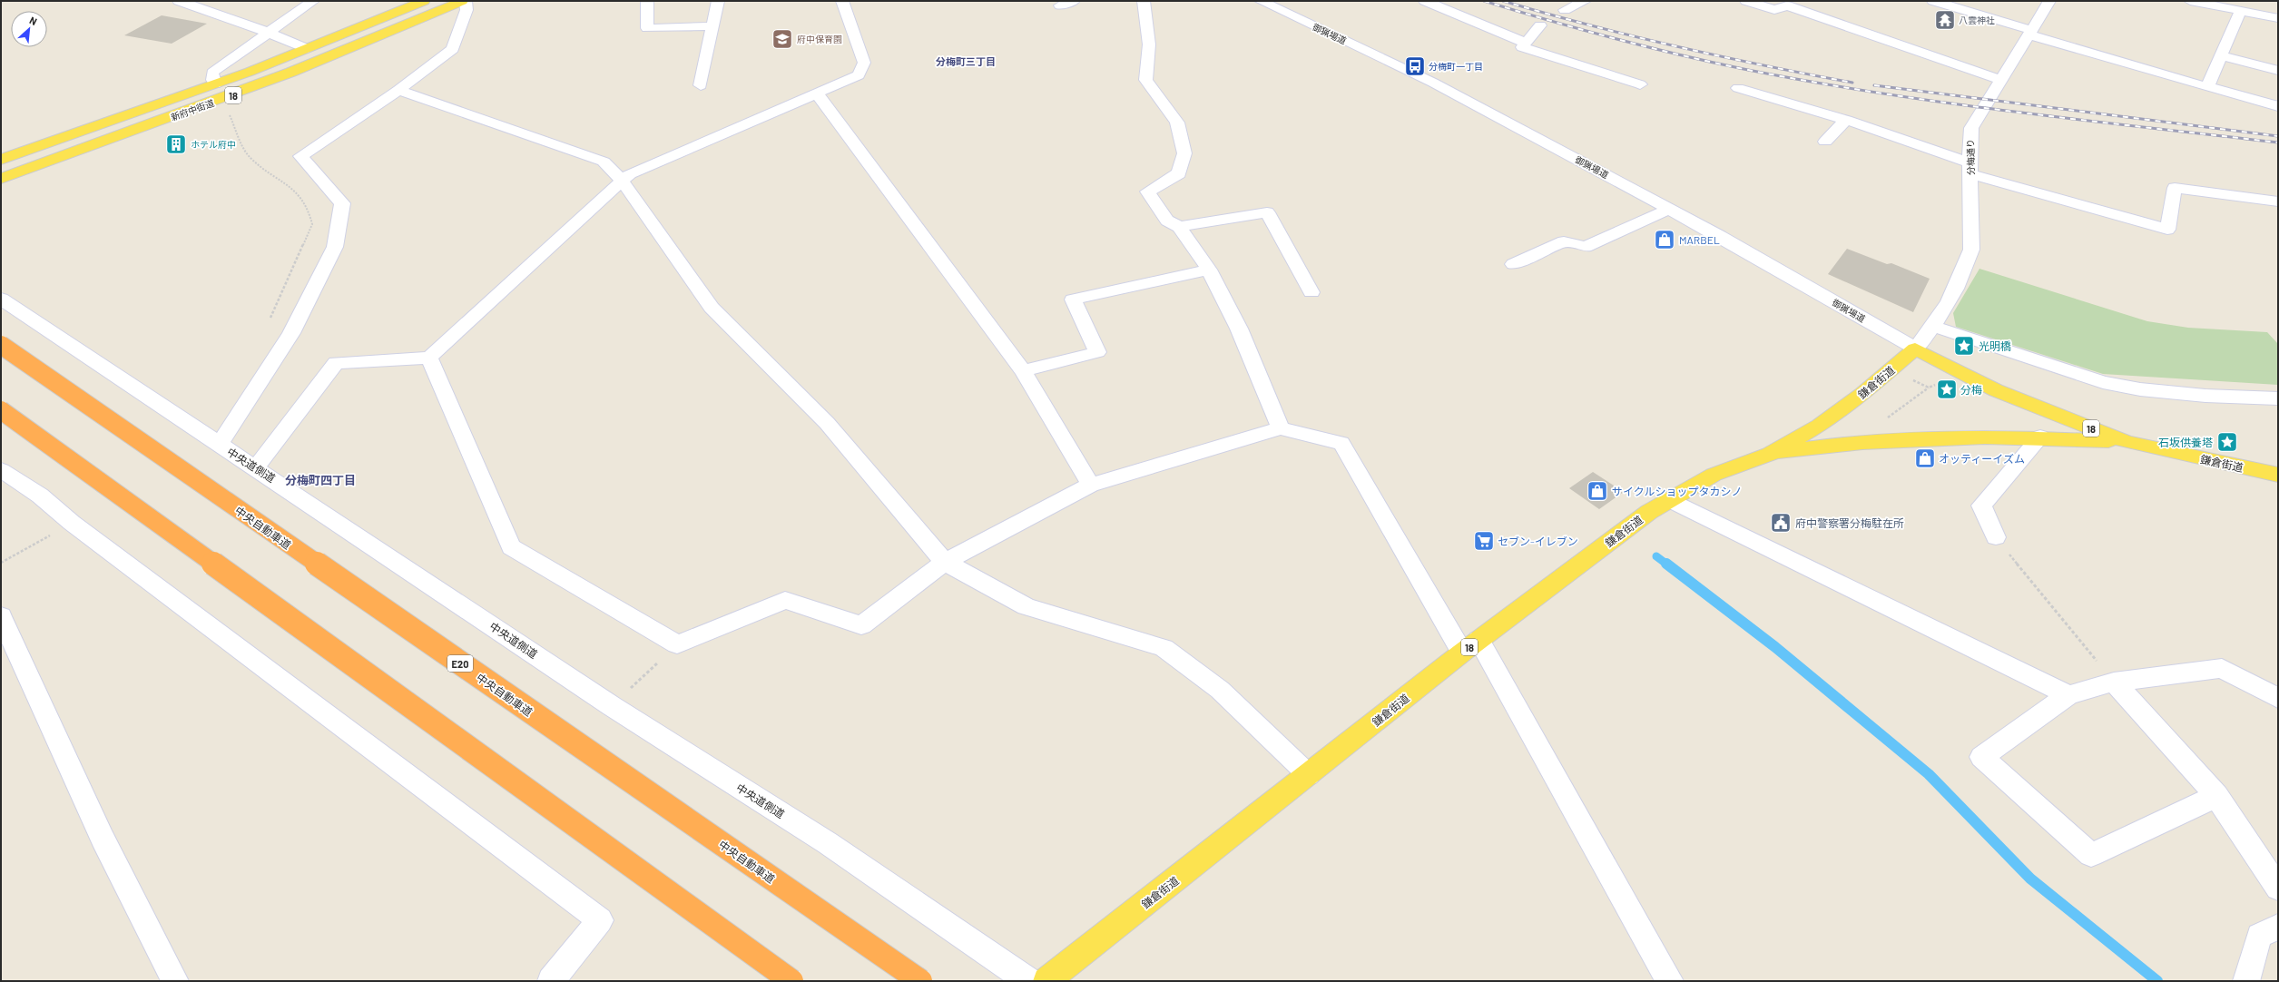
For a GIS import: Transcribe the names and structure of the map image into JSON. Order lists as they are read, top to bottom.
{
  "streets": {
    "highway": ["中央自動車道", "E20"],
    "main road": ["18", "新府中街道", "鎌倉街道"],
    "street": ["御猟場道", "分梅通り", "中央道側道"]
  },
  "crossings": [
    ["御猟場道", "分梅通り"],
    ["御猟場道", "鎌倉街道"],
    ["18", "鎌倉街道"],
    ["分梅通り", "鎌倉街道"]
  ],
  "districts": ["分梅町三丁目", "分梅町四丁目"],
  "places": {
    "temple": ["八雲神社"],
    "school or university": ["府中保育園"],
    "bus stop": ["分梅町一丁目"],
    "building": ["ホテル府中"],
    "shop": ["MARBEL", "オッティーイズム", "サイクルショップタカシノ"],
    "place": ["光明橋", "分梅", "石坂供養塔"],
    "public building": ["府中警察署分梅駐在所"],
    "supermarket": ["セブン-イレブン"]
  },
  "north": "top right"
}
